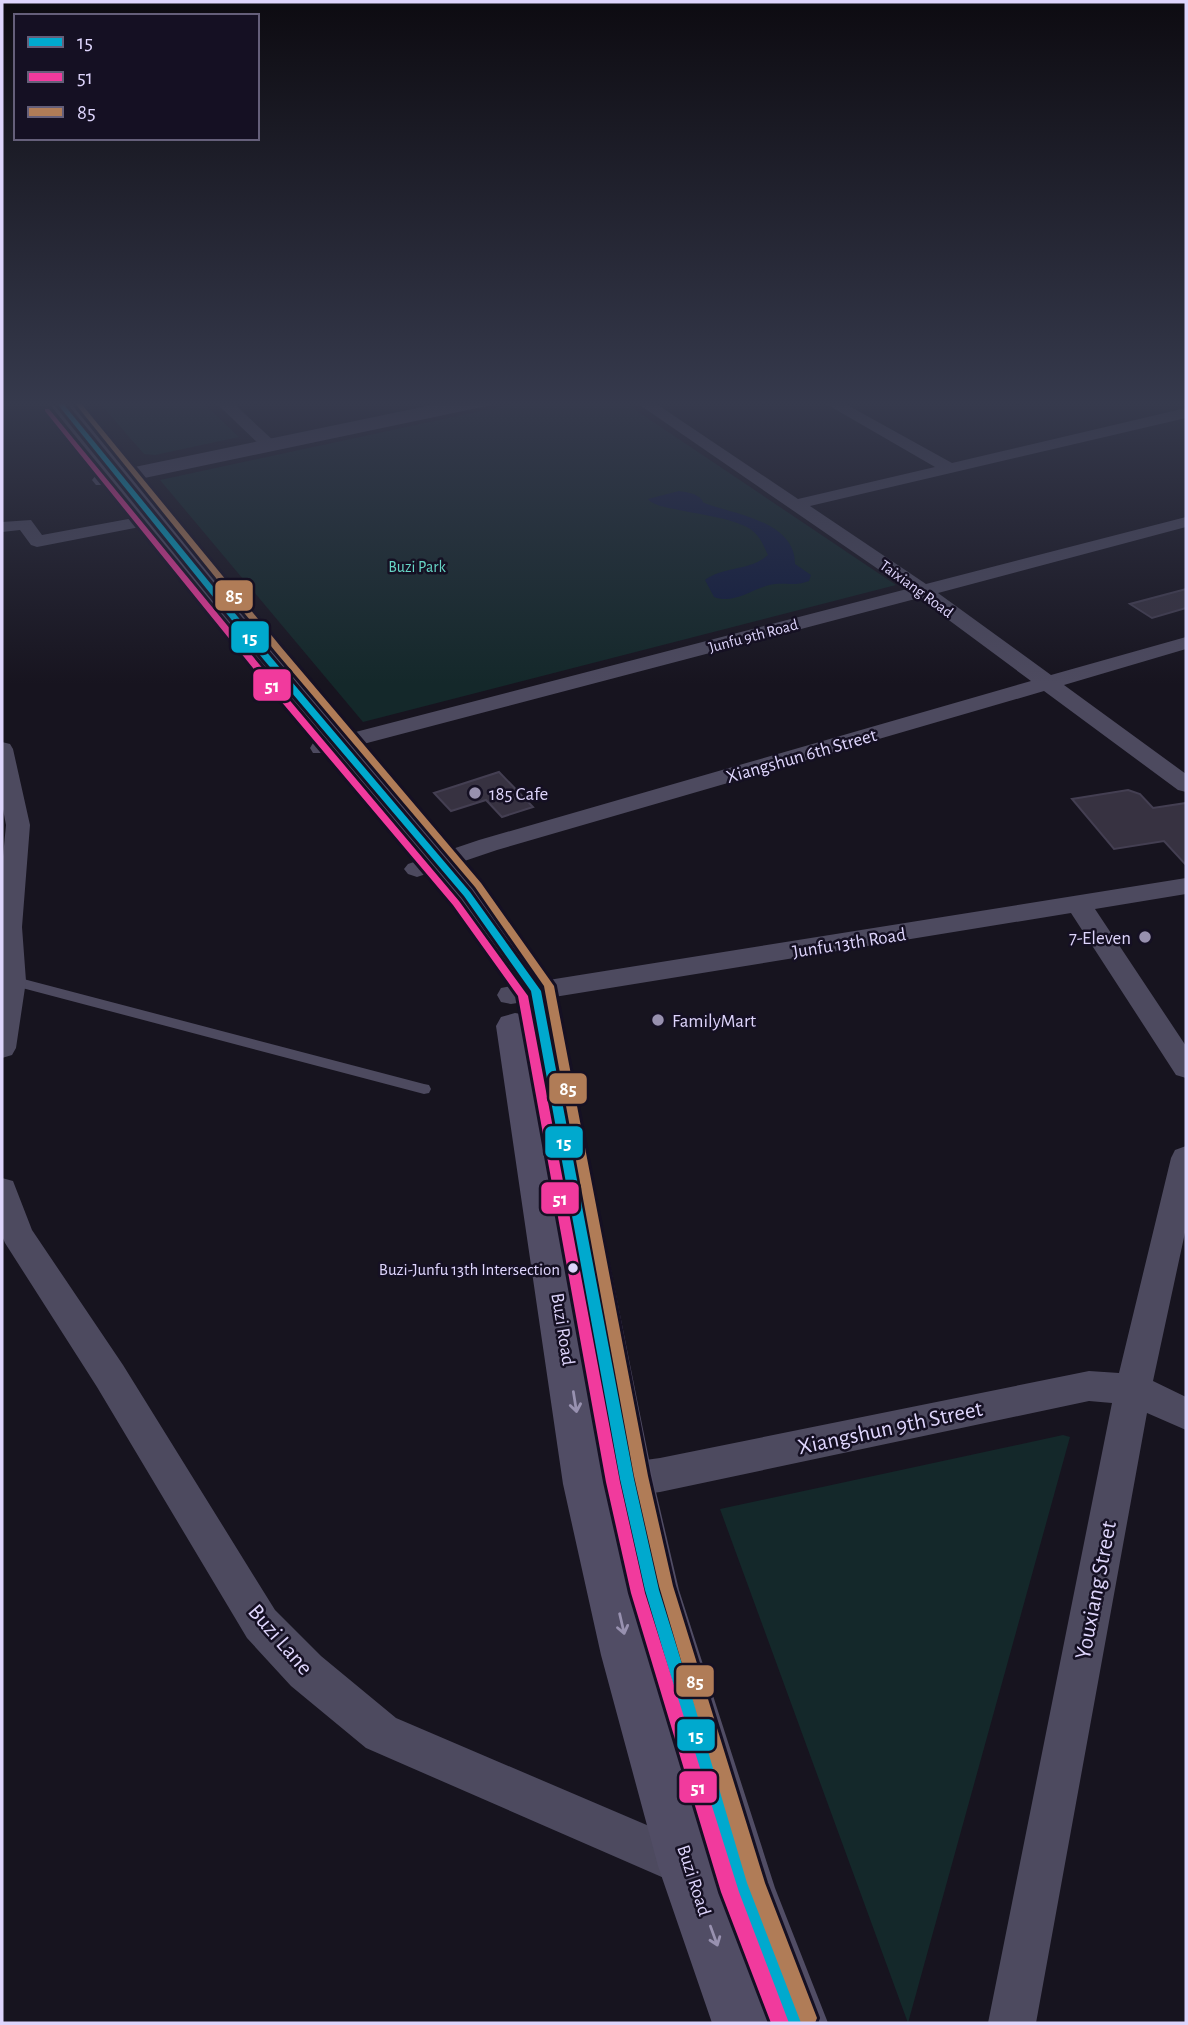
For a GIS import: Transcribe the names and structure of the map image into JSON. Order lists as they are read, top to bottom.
{
  "streets": {
    "main road": ["Buzi Road"],
    "street": [
      "Taixiang Road",
      "Junfu 9th Road",
      "Xiangshun 6th Street",
      "Junfu 13th Road",
      "Xiangshun 9th Street",
      "Youxiang Street",
      "Buzi Lane"
    ]
  },
  "crossings": [
    ["Taixiang Road", "Junfu 9th Road"],
    ["Taixiang Road", "Xiangshun 6th Street"],
    ["Junfu 9th Road", "Buzi Road"],
    ["Xiangshun 6th Street", "Buzi Road"],
    ["Junfu 13th Road", "Buzi Road"],
    ["Buzi Road", "Xiangshun 9th Street"],
    ["Buzi Road", "Buzi Lane"],
    ["Xiangshun 9th Street", "Youxiang Street"]
  ],
  "parks": ["Buzi Park"],
  "places": [
    "185 Cafe",
    "7-Eleven",
    "FamilyMart",
    "Buzi-Junfu 13th Intersection"
  ],
  "lines": ["transit line 15", "transit line 51", "transit line 85"],
  "legend": ["15", "51", "85"]
}
